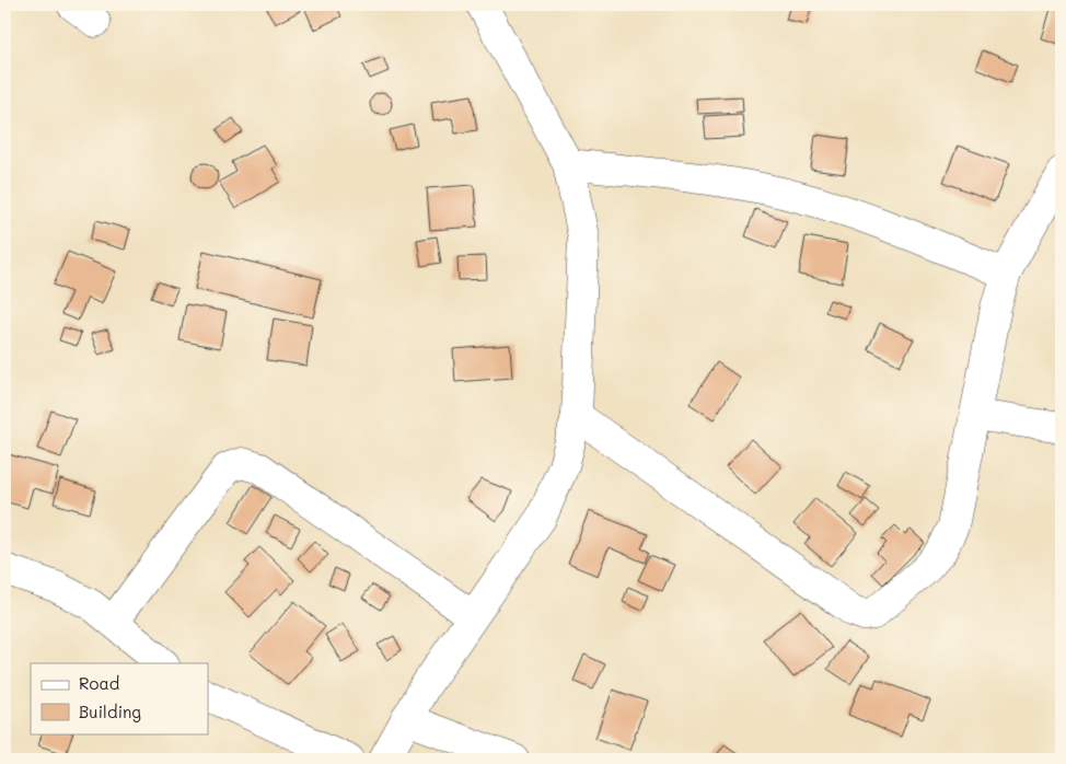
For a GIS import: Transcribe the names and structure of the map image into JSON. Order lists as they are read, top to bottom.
{
  "legend": ["Road", "Building"]
}
